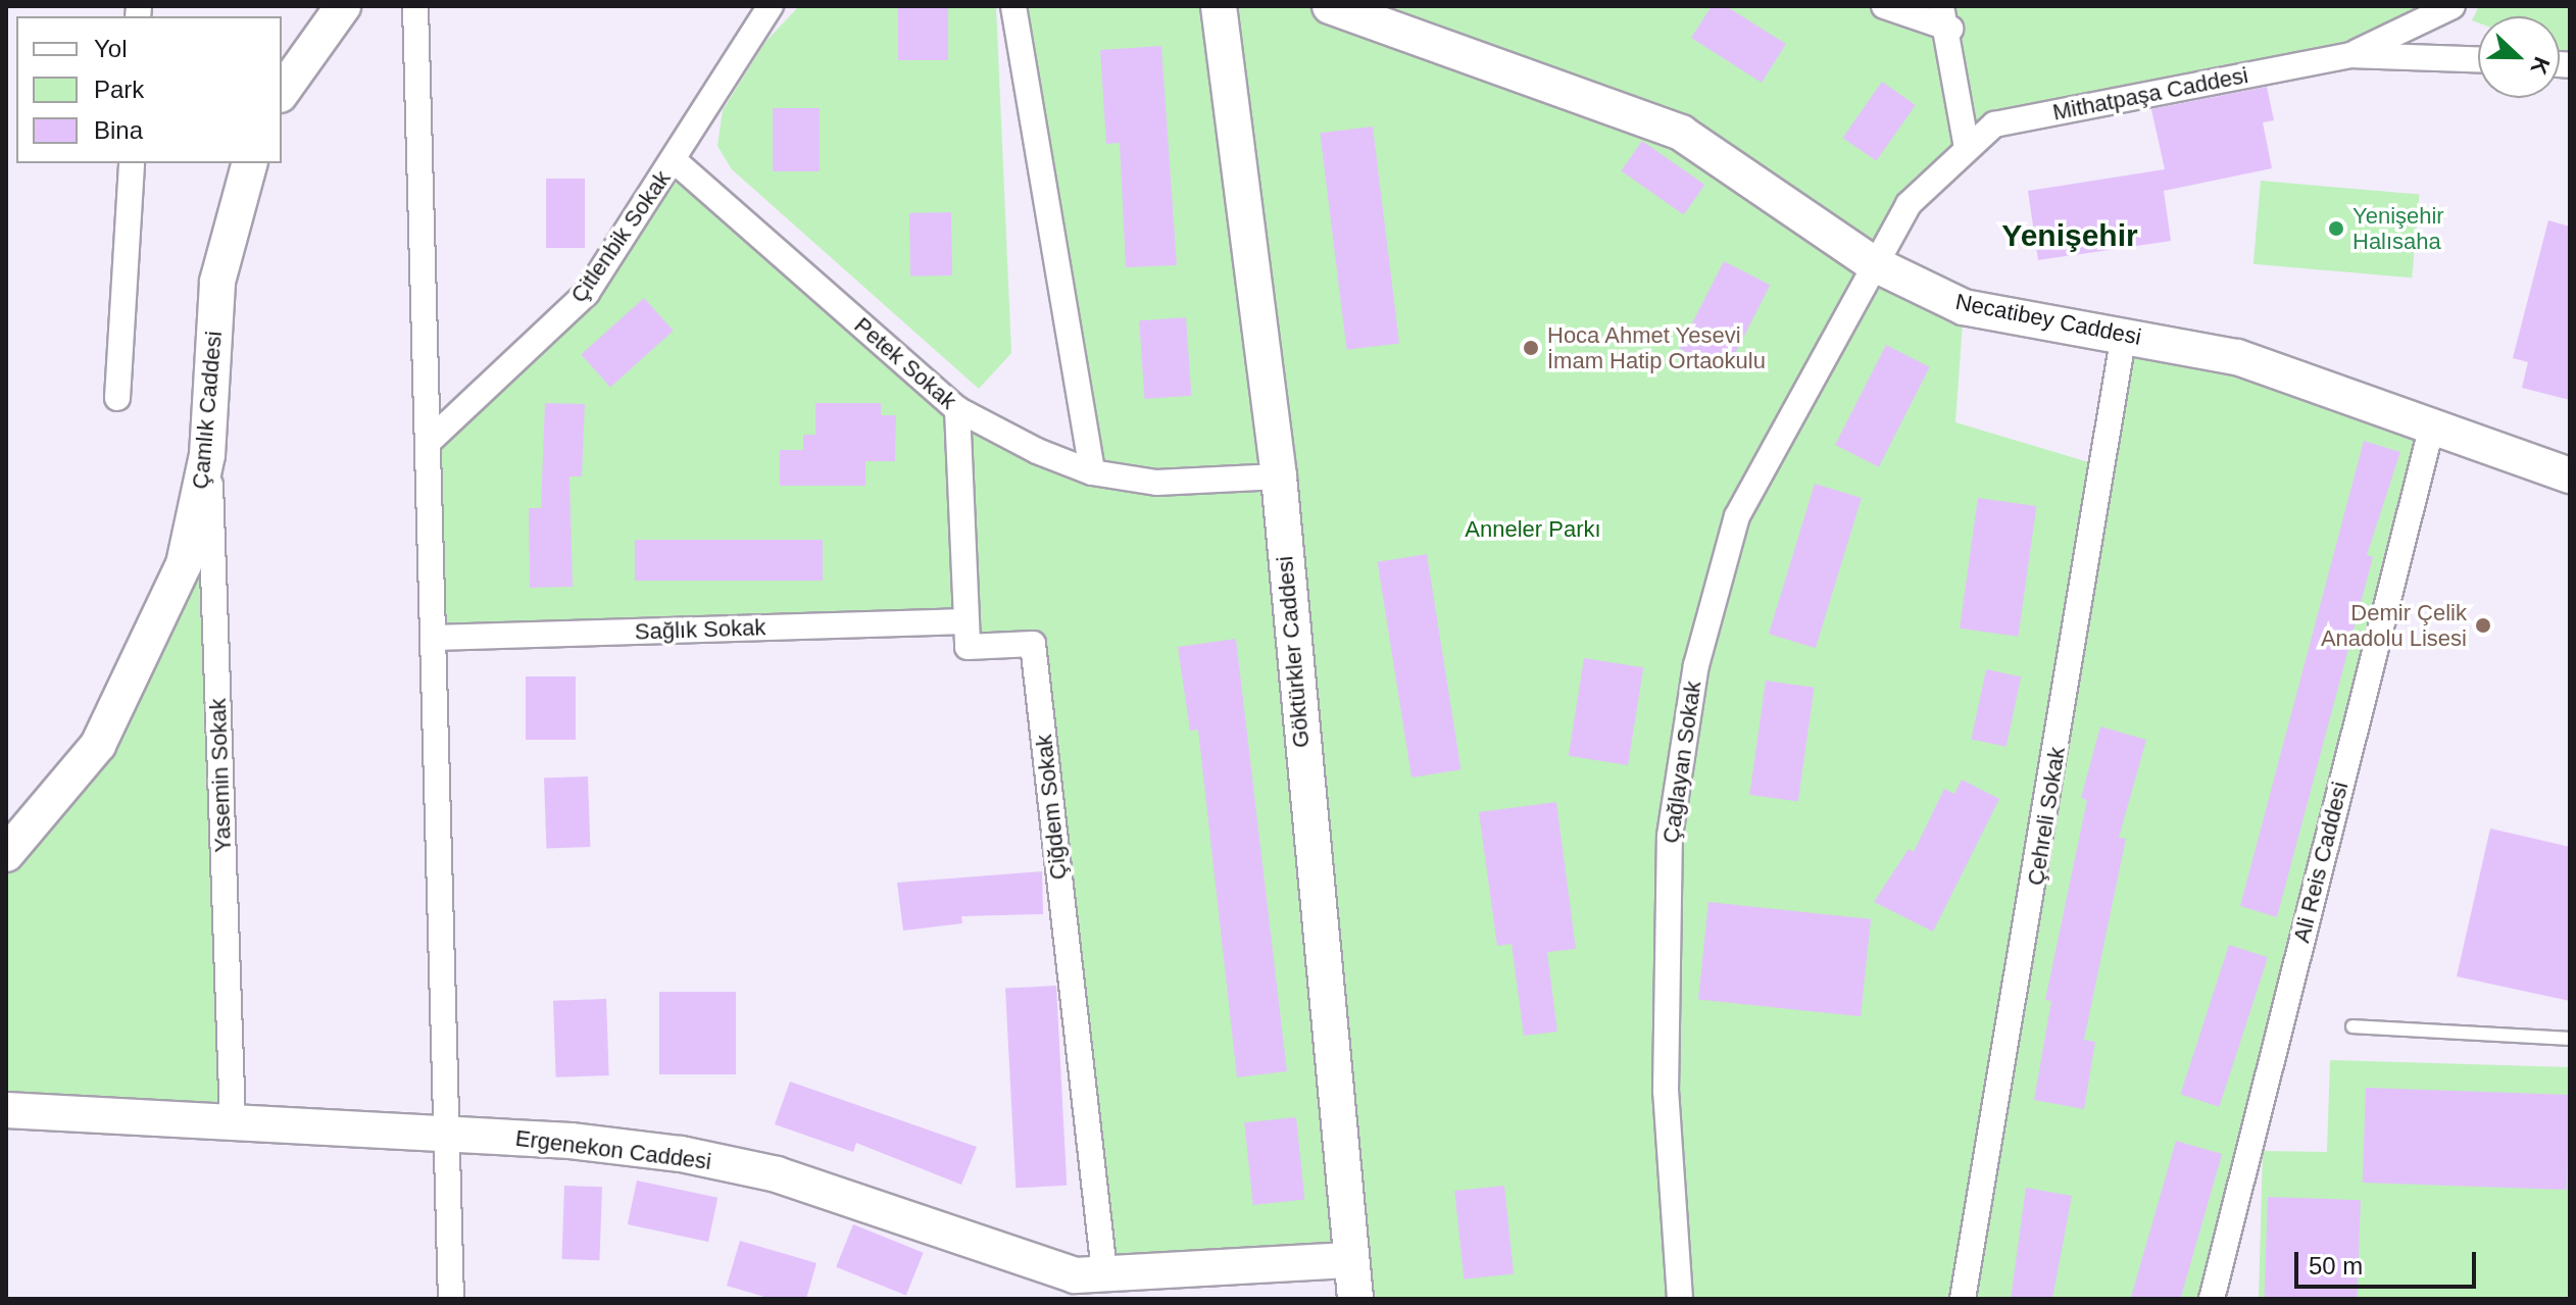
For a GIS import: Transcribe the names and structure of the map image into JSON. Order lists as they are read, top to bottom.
{
  "streets": {
    "street": [
      "Mithatpaşa Caddesi",
      "Çitlenbik Sokak",
      "Necatibey Caddesi",
      "Petek Sokak",
      "Çamlık Caddesi",
      "Sağlık Sokak",
      "Göktürkler Caddesi",
      "Çağlayan Sokak",
      "Yasemin Sokak",
      "Çiğdem Sokak",
      "Çehreli Sokak",
      "Ali Reis Caddesi",
      "Ergenekon Caddesi"
    ]
  },
  "crossings": [
    ["Mithatpaşa Caddesi", "Necatibey Caddesi"],
    ["Mithatpaşa Caddesi", "Çağlayan Sokak"],
    ["Çitlenbik Sokak", "Petek Sokak"],
    ["Necatibey Caddesi", "Çağlayan Sokak"],
    ["Necatibey Caddesi", "Çehreli Sokak"],
    ["Necatibey Caddesi", "Ali Reis Caddesi"],
    ["Petek Sokak", "Göktürkler Caddesi"],
    ["Çamlık Caddesi", "Yasemin Sokak"],
    ["Sağlık Sokak", "Çiğdem Sokak"],
    ["Göktürkler Caddesi", "Ergenekon Caddesi"],
    ["Yasemin Sokak", "Ergenekon Caddesi"],
    ["Çiğdem Sokak", "Ergenekon Caddesi"]
  ],
  "districts": ["Yenişehir"],
  "parks": ["Anneler Parkı"],
  "places": ["Yenişehir Halısaha", "Hoca Ahmet Yesevi İmam Hatip Ortaokulu", "Demir Çelik Anadolu Lisesi"],
  "legend": ["Yol", "Park", "Bina"],
  "scale_bar": "50 m",
  "north": "right"
}
